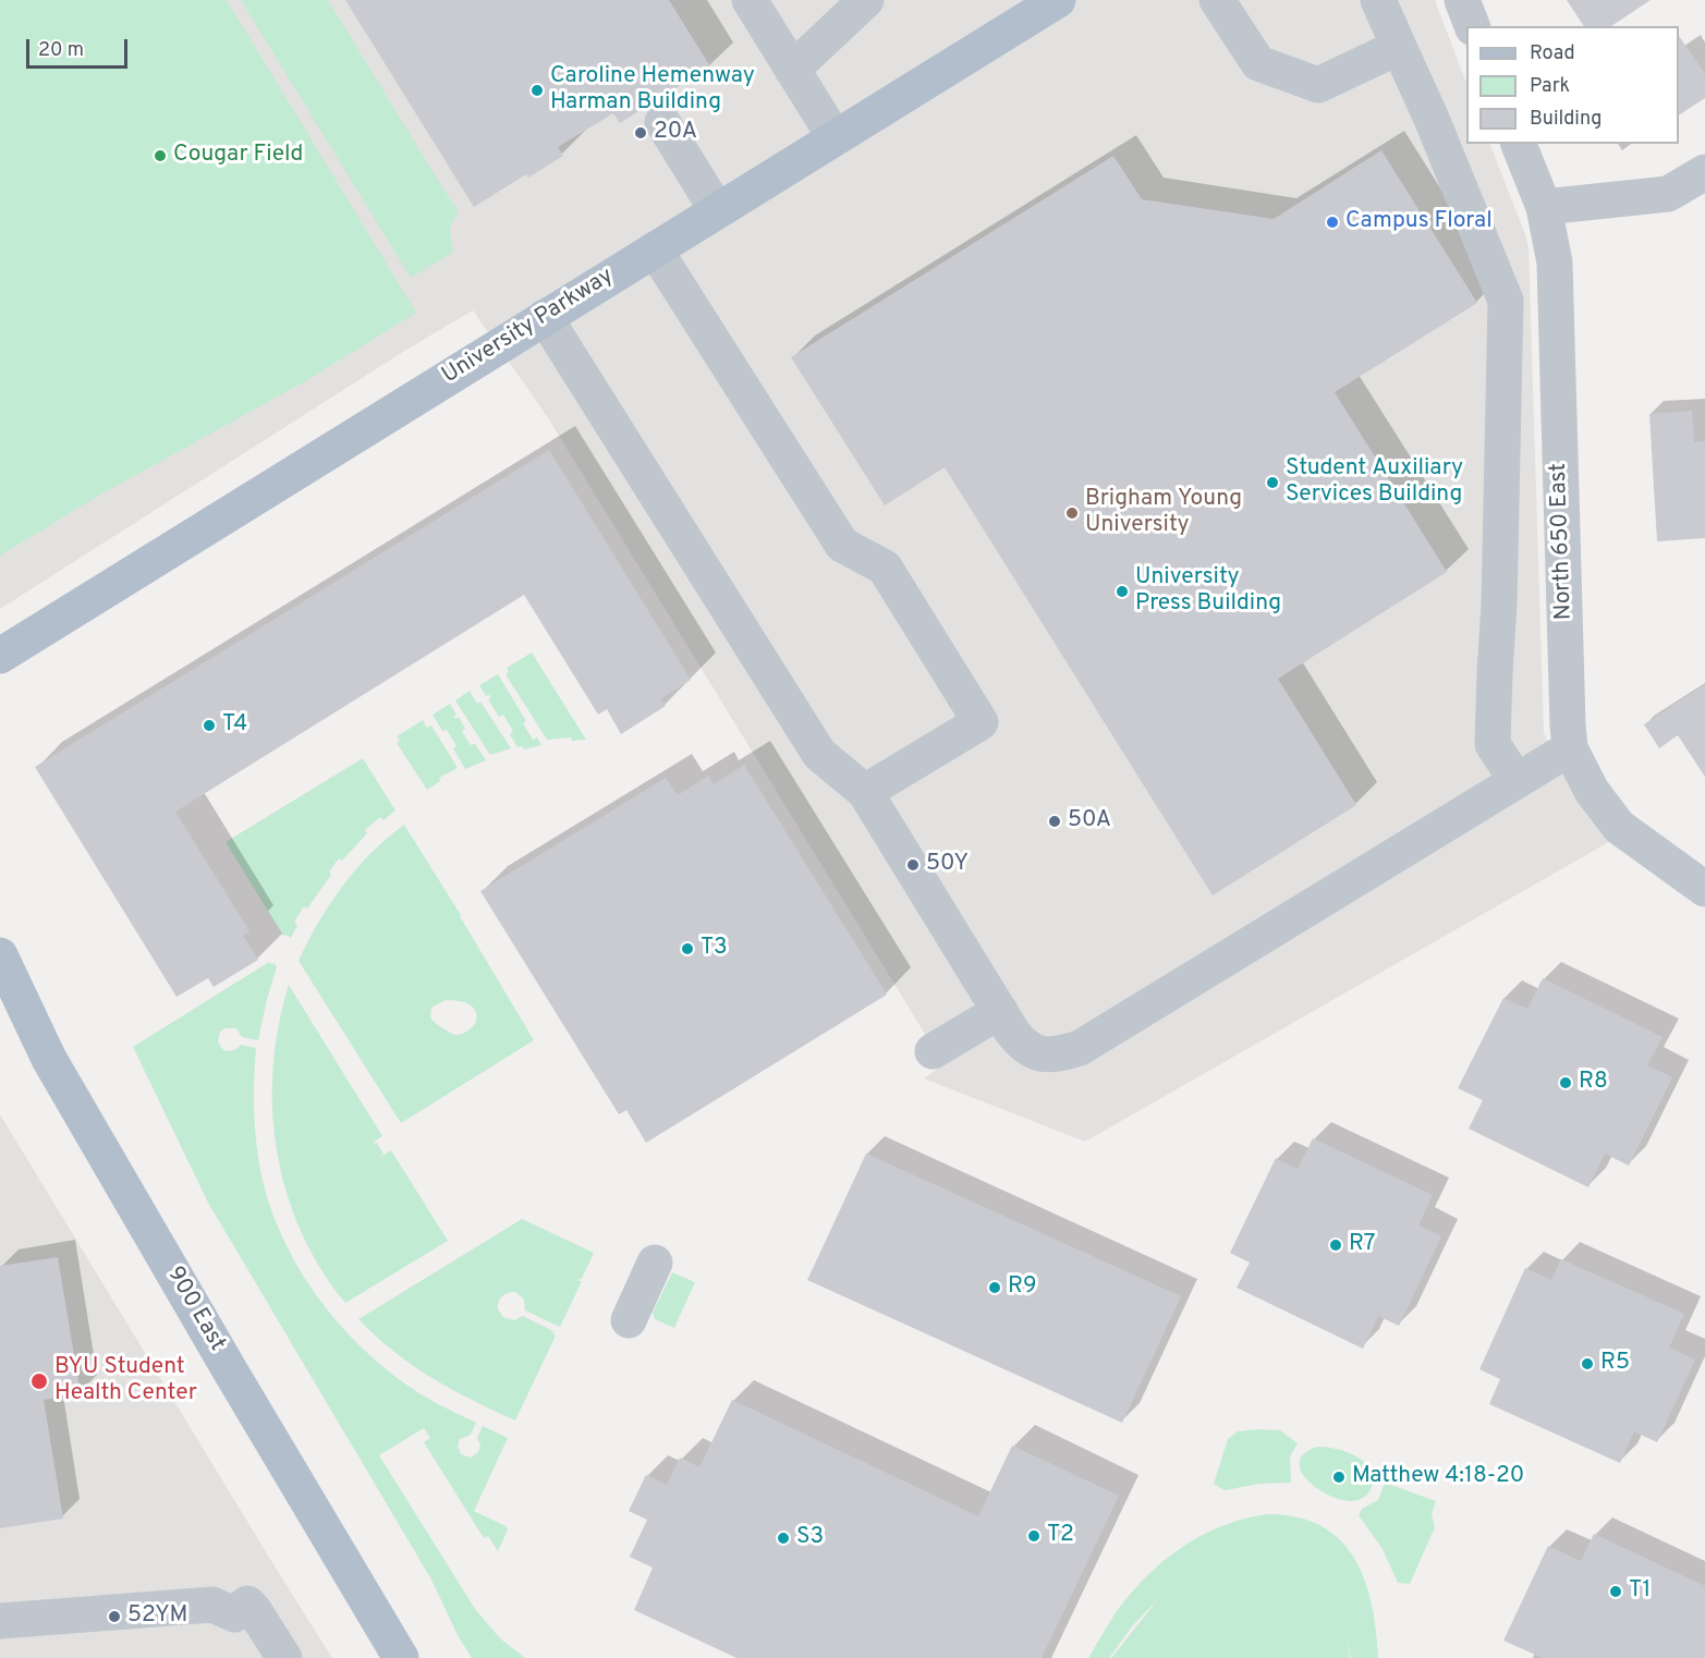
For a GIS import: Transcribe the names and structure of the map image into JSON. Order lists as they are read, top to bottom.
{
  "streets": {
    "main road": ["University Parkway", "900 East"],
    "street": ["North 650 East"]
  },
  "places": [
    "Caroline Hemenway Harman Building",
    "20A",
    "Cougar Field",
    "Campus Floral",
    "Student Auxiliary Services Building",
    "Brigham Young University",
    "University Press Building",
    "T4",
    "50A",
    "50Y",
    "T3",
    "R8",
    "R7",
    "R9",
    "R5",
    "BYU Student Health Center",
    "Matthew 4:18-20",
    "T2",
    "S3",
    "T1",
    "52YM"
  ],
  "legend": ["Road", "Park", "Building"],
  "scale_bar": "20 m"
}
